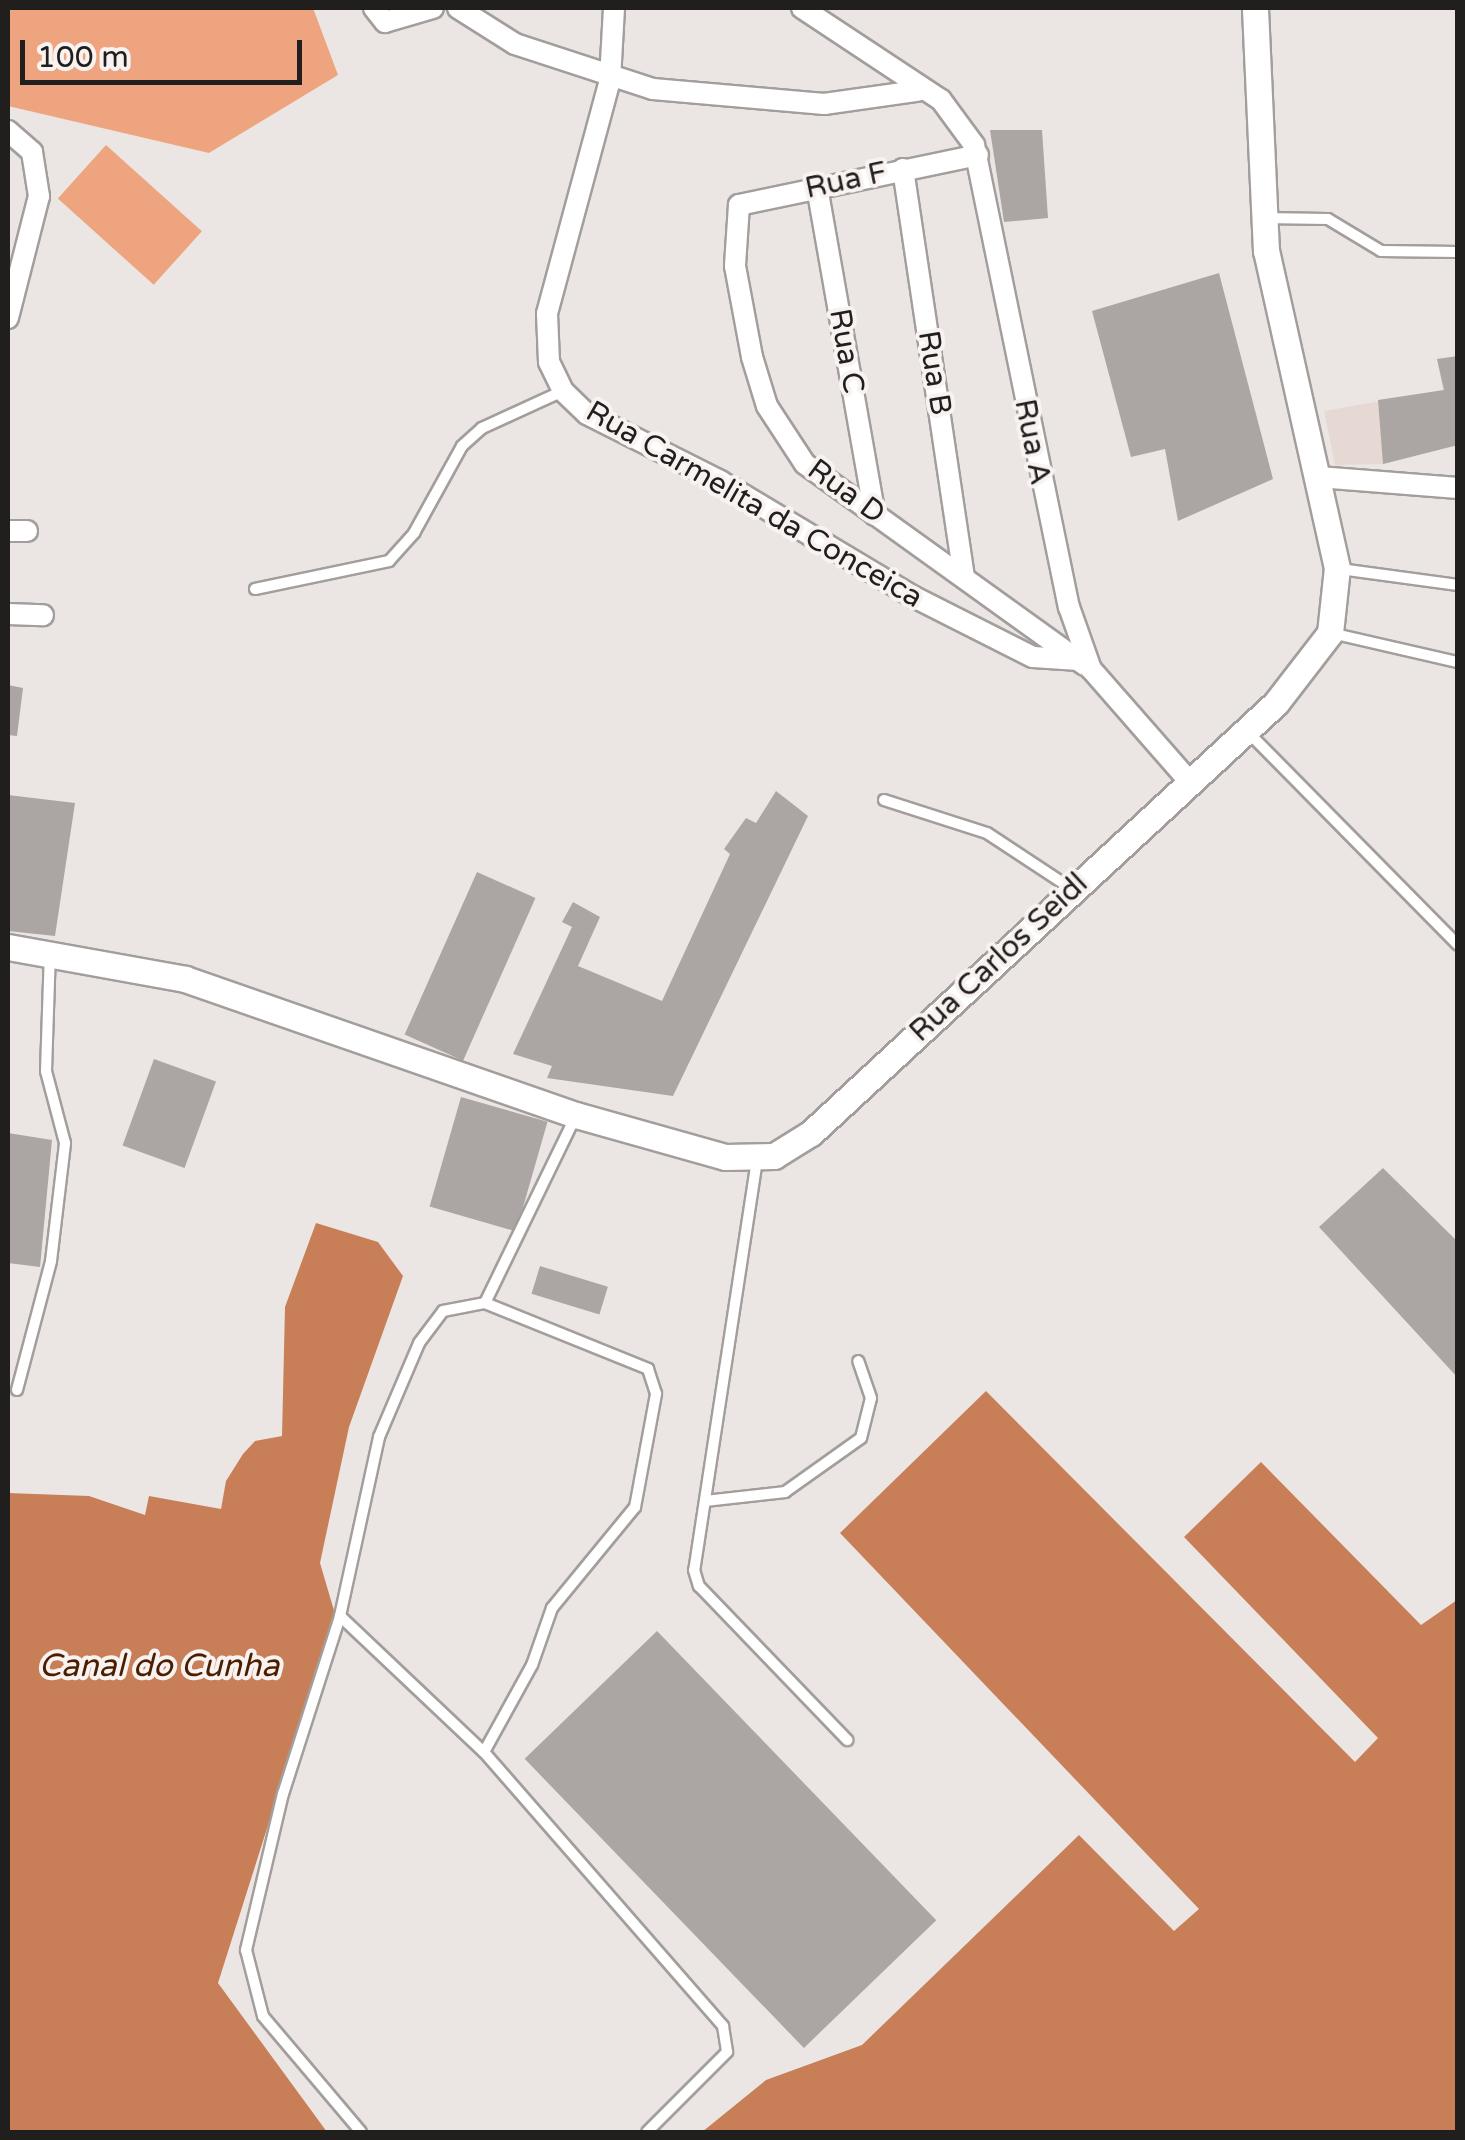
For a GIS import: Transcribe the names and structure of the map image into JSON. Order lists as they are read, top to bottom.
{
  "streets": {
    "street": [
      "Rua F",
      "Rua C",
      "Rua B",
      "Rua A",
      "Rua D",
      "Rua Carmelita da Conceica",
      "Rua Carlos Seidl"
    ]
  },
  "crossings": [
    ["Rua F", "Rua C"],
    ["Rua F", "Rua B"],
    ["Rua F", "Rua A"],
    ["Rua F", "Rua D"],
    ["Rua C", "Rua D"],
    ["Rua B", "Rua D"],
    ["Rua A", "Rua D"],
    ["Rua A", "Rua Carmelita da Conceica"],
    ["Rua A", "Rua Carlos Seidl"],
    ["Rua D", "Rua Carmelita da Conceica"]
  ],
  "water": ["Canal do Cunha"],
  "scale_bar": "100 m"
}
